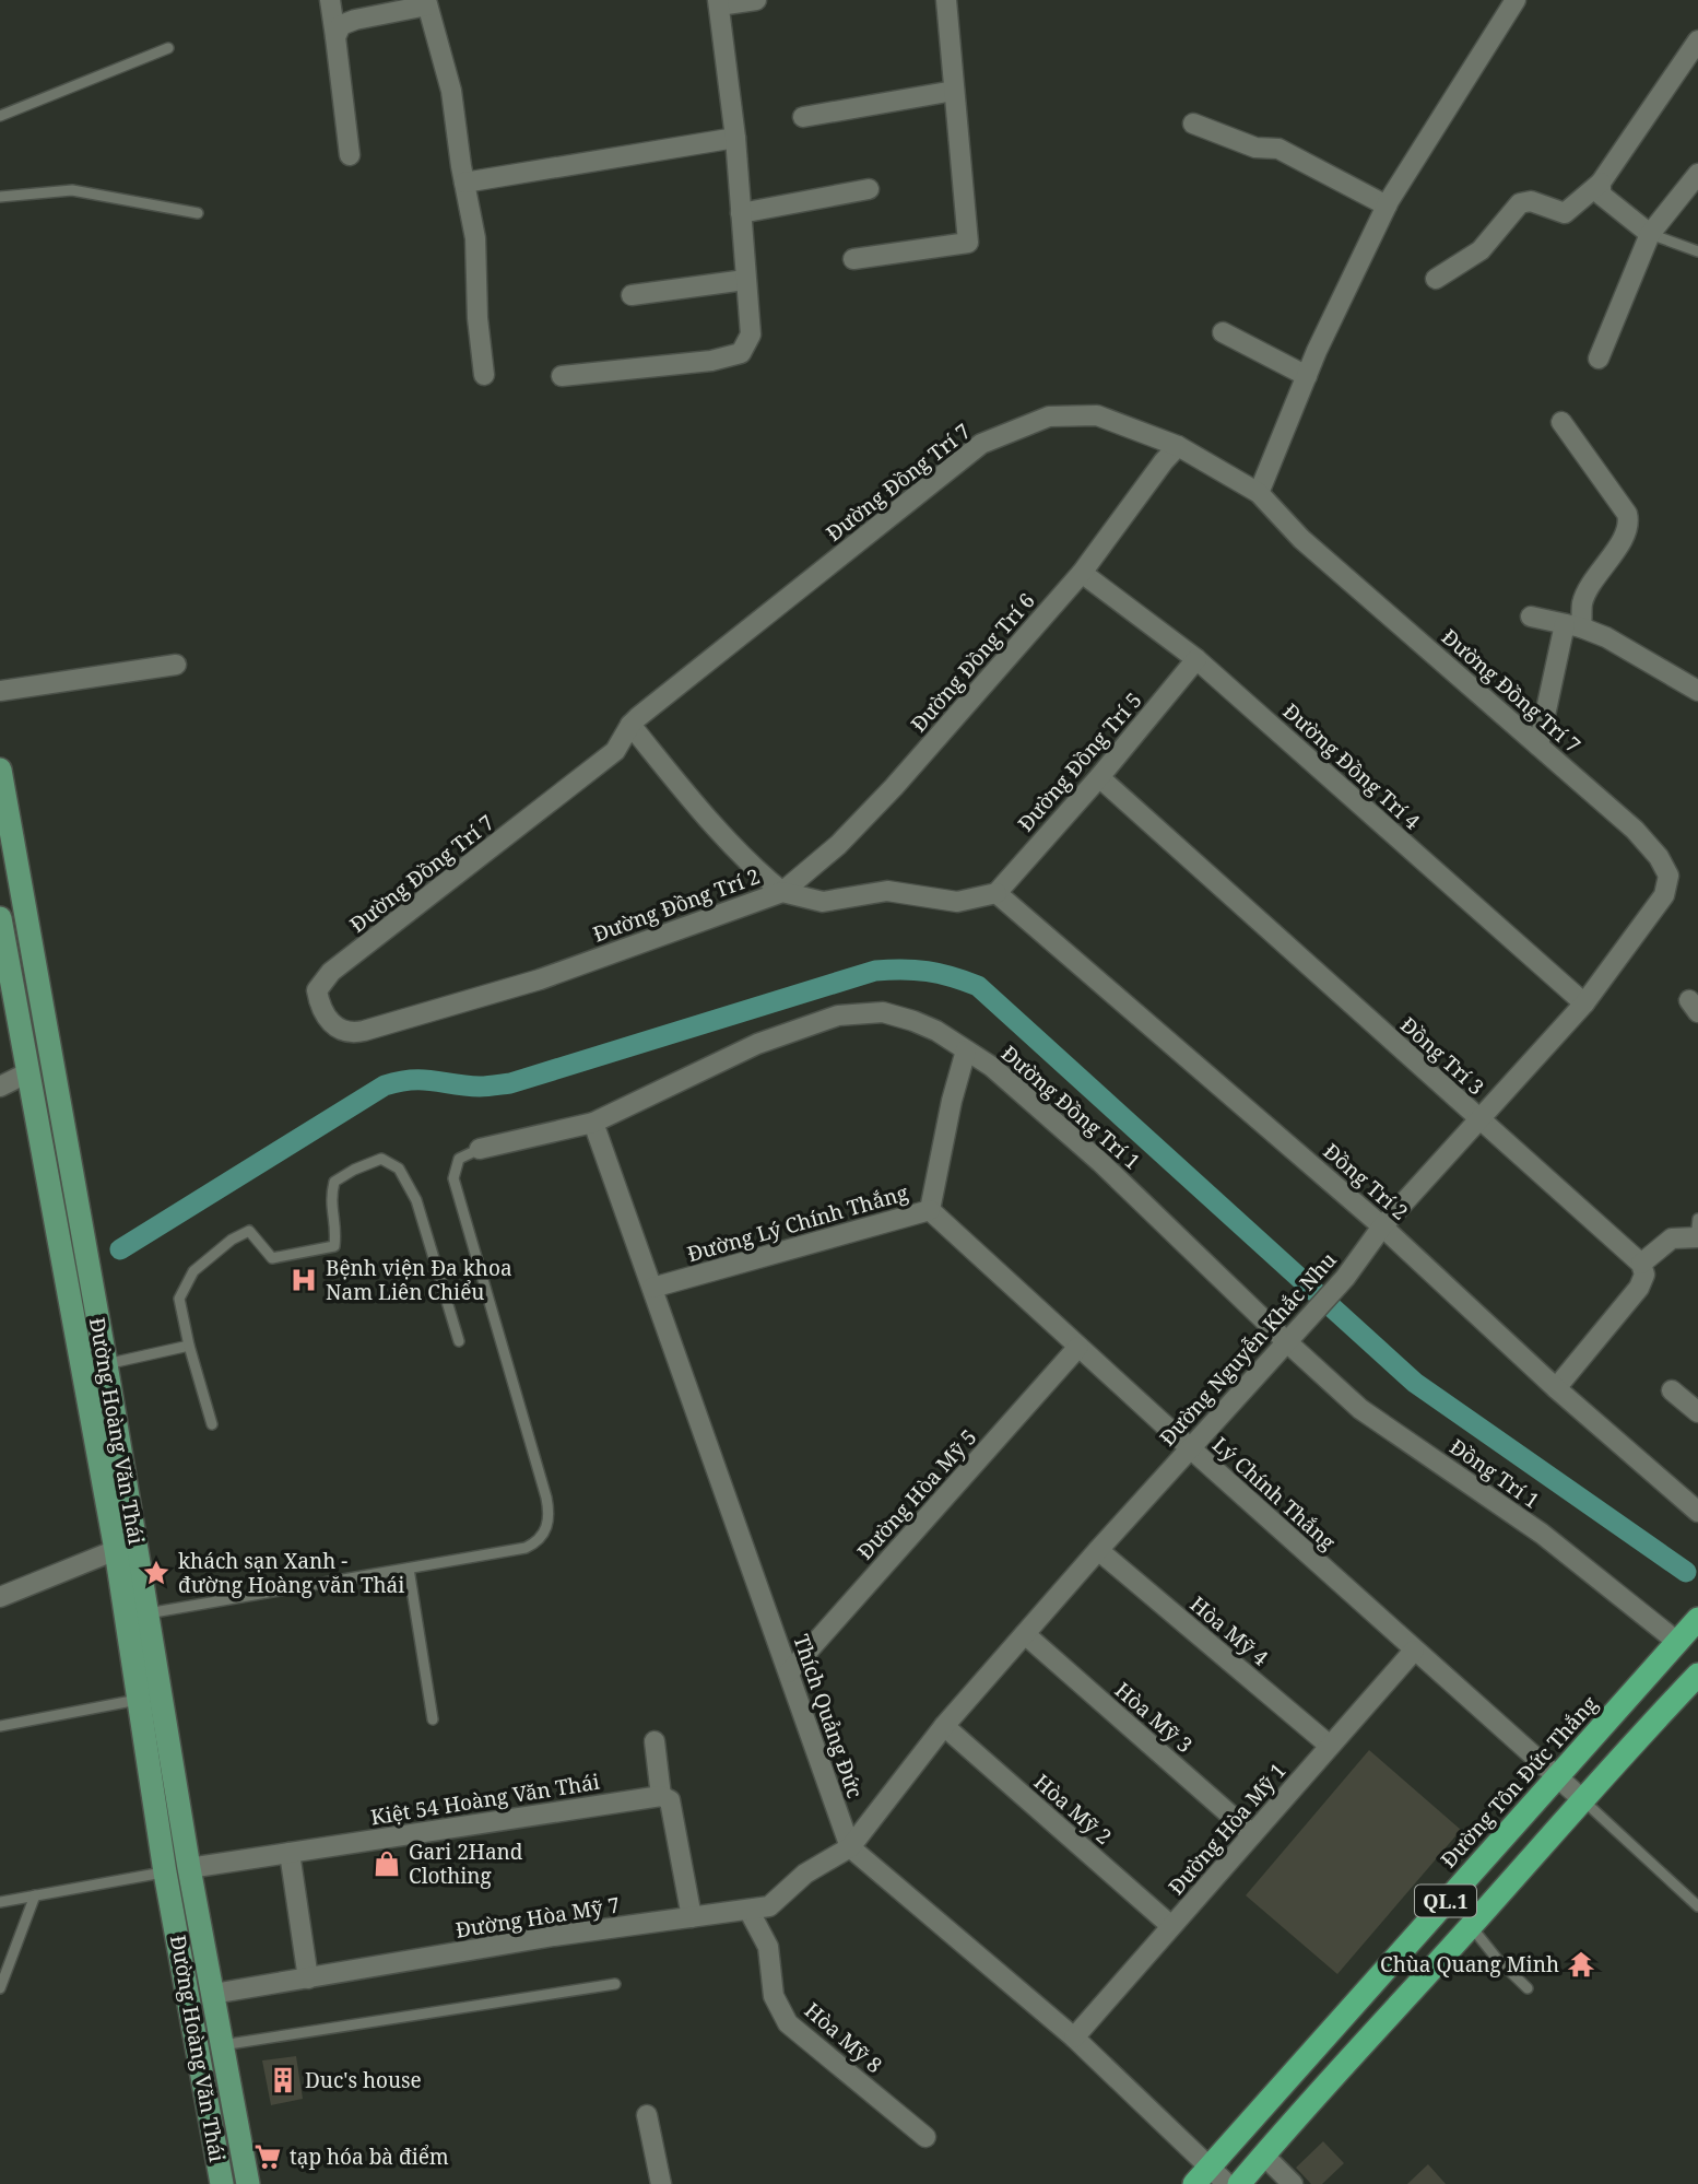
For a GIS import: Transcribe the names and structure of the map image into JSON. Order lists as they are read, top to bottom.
{
  "streets": {
    "highway": ["Đường Tôn Đức Thắng", "QL.1"],
    "main road": ["Đường Hoàng Văn Thái"],
    "street": [
      "Đường Đồng Trí 7",
      "Đường Đồng Trí 6",
      "Đường Đồng Trí 5",
      "Đường Đồng Trí 4",
      "Đường Đồng Trí 2",
      "Đồng Trí 3",
      "Đường Đồng Trí 1",
      "Đồng Trí 2",
      "Đường Lý Chính Thắng",
      "Đường Nguyễn Khắc Nhu",
      "Đồng Trí 1",
      "Lý Chính Thắng",
      "Đường Hòa Mỹ 5",
      "Hòa Mỹ 4",
      "Thích Quảng Đức",
      "Hòa Mỹ 3",
      "Kiệt 54 Hoàng Văn Thái",
      "Hòa Mỹ 2",
      "Đường Hòa Mỹ 1",
      "Đường Hòa Mỹ 7",
      "Hòa Mỹ 8"
    ]
  },
  "crossings": [
    ["Đường Đồng Trí 7", "Đường Đồng Trí 6"],
    ["Đường Đồng Trí 7", "Đường Đồng Trí 2"],
    ["Đường Đồng Trí 7", "Đường Nguyễn Khắc Nhu"],
    ["Đường Đồng Trí 6", "Đường Đồng Trí 4"],
    ["Đường Đồng Trí 6", "Đường Đồng Trí 2"],
    ["Đường Đồng Trí 5", "Đường Đồng Trí 4"],
    ["Đường Đồng Trí 5", "Đường Đồng Trí 2"],
    ["Đường Đồng Trí 5", "Đồng Trí 3"],
    ["Đường Đồng Trí 5", "Đồng Trí 2"],
    ["Đường Đồng Trí 4", "Đường Nguyễn Khắc Nhu"],
    ["Đường Đồng Trí 2", "Đồng Trí 2"],
    ["Đồng Trí 3", "Đường Nguyễn Khắc Nhu"],
    ["Đường Đồng Trí 1", "Đường Lý Chính Thắng"],
    ["Đường Đồng Trí 1", "Đường Nguyễn Khắc Nhu"],
    ["Đường Đồng Trí 1", "Đồng Trí 1"],
    ["Đường Đồng Trí 1", "Thích Quảng Đức"],
    ["Đồng Trí 2", "Đường Nguyễn Khắc Nhu"],
    ["Đường Lý Chính Thắng", "Lý Chính Thắng"],
    ["Đường Lý Chính Thắng", "Thích Quảng Đức"],
    ["Đường Nguyễn Khắc Nhu", "Đồng Trí 1"],
    ["Đường Nguyễn Khắc Nhu", "Lý Chính Thắng"],
    ["Đường Nguyễn Khắc Nhu", "Hòa Mỹ 4"],
    ["Đường Nguyễn Khắc Nhu", "Thích Quảng Đức"],
    ["Đường Nguyễn Khắc Nhu", "Hòa Mỹ 3"],
    ["Đường Nguyễn Khắc Nhu", "Hòa Mỹ 2"],
    ["Đường Nguyễn Khắc Nhu", "Đường Hòa Mỹ 7"],
    ["Đường Hoàng Văn Thái", "Kiệt 54 Hoàng Văn Thái"],
    ["Đường Hoàng Văn Thái", "Đường Hòa Mỹ 7"],
    ["Đồng Trí 1", "Đường Tôn Đức Thắng"],
    ["Lý Chính Thắng", "Đường Hòa Mỹ 5"],
    ["Lý Chính Thắng", "Đường Tôn Đức Thắng"],
    ["Lý Chính Thắng", "Đường Hòa Mỹ 1"],
    ["Lý Chính Thắng", "QL.1"],
    ["Đường Hòa Mỹ 5", "Thích Quảng Đức"],
    ["Hòa Mỹ 4", "Đường Hòa Mỹ 1"],
    ["Thích Quảng Đức", "Đường Hòa Mỹ 7"],
    ["Hòa Mỹ 3", "Đường Hòa Mỹ 1"],
    ["Hòa Mỹ 2", "Đường Hòa Mỹ 1"],
    ["Đường Hòa Mỹ 7", "Hòa Mỹ 8"]
  ],
  "places": {
    "hospital": ["Bệnh viện Đa khoa Nam Liên Chiểu"],
    "place": ["khách sạn Xanh - đường Hoàng văn Thái"],
    "shop": ["Gari 2Hand Clothing"],
    "temple": ["Chùa Quang Minh"],
    "building": ["Duc's house"],
    "supermarket": ["tạp hóa bà điểm"]
  }
}
